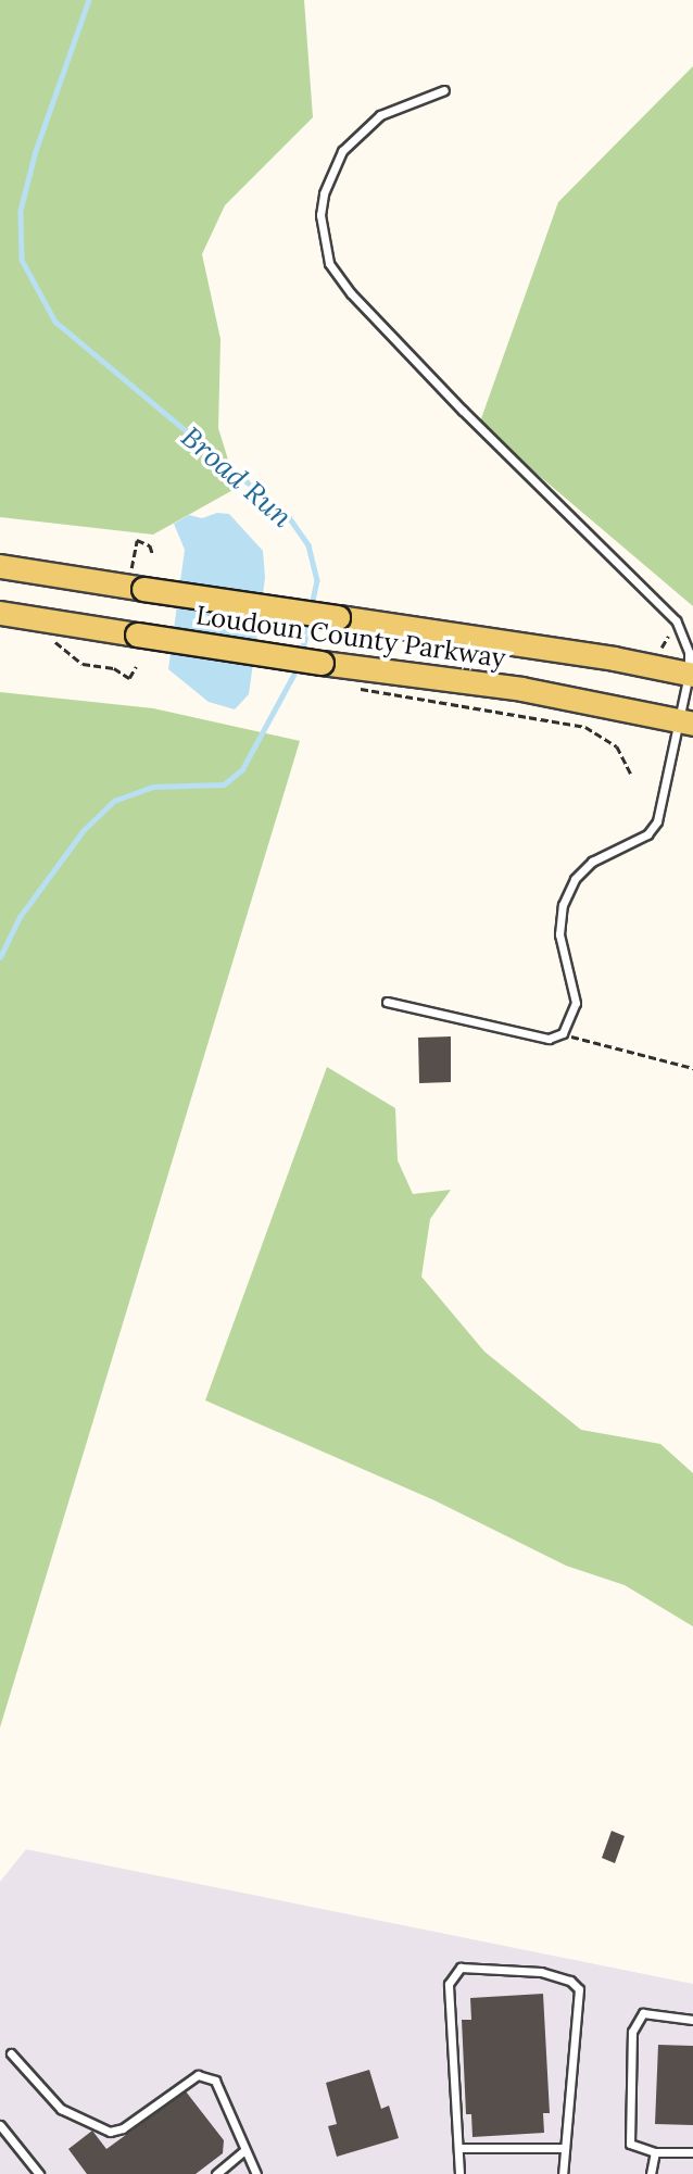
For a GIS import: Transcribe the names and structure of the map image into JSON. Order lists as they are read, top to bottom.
{
  "streets": {
    "main road": ["Loudoun County Parkway"]
  },
  "water": ["Broad Run"]
}
